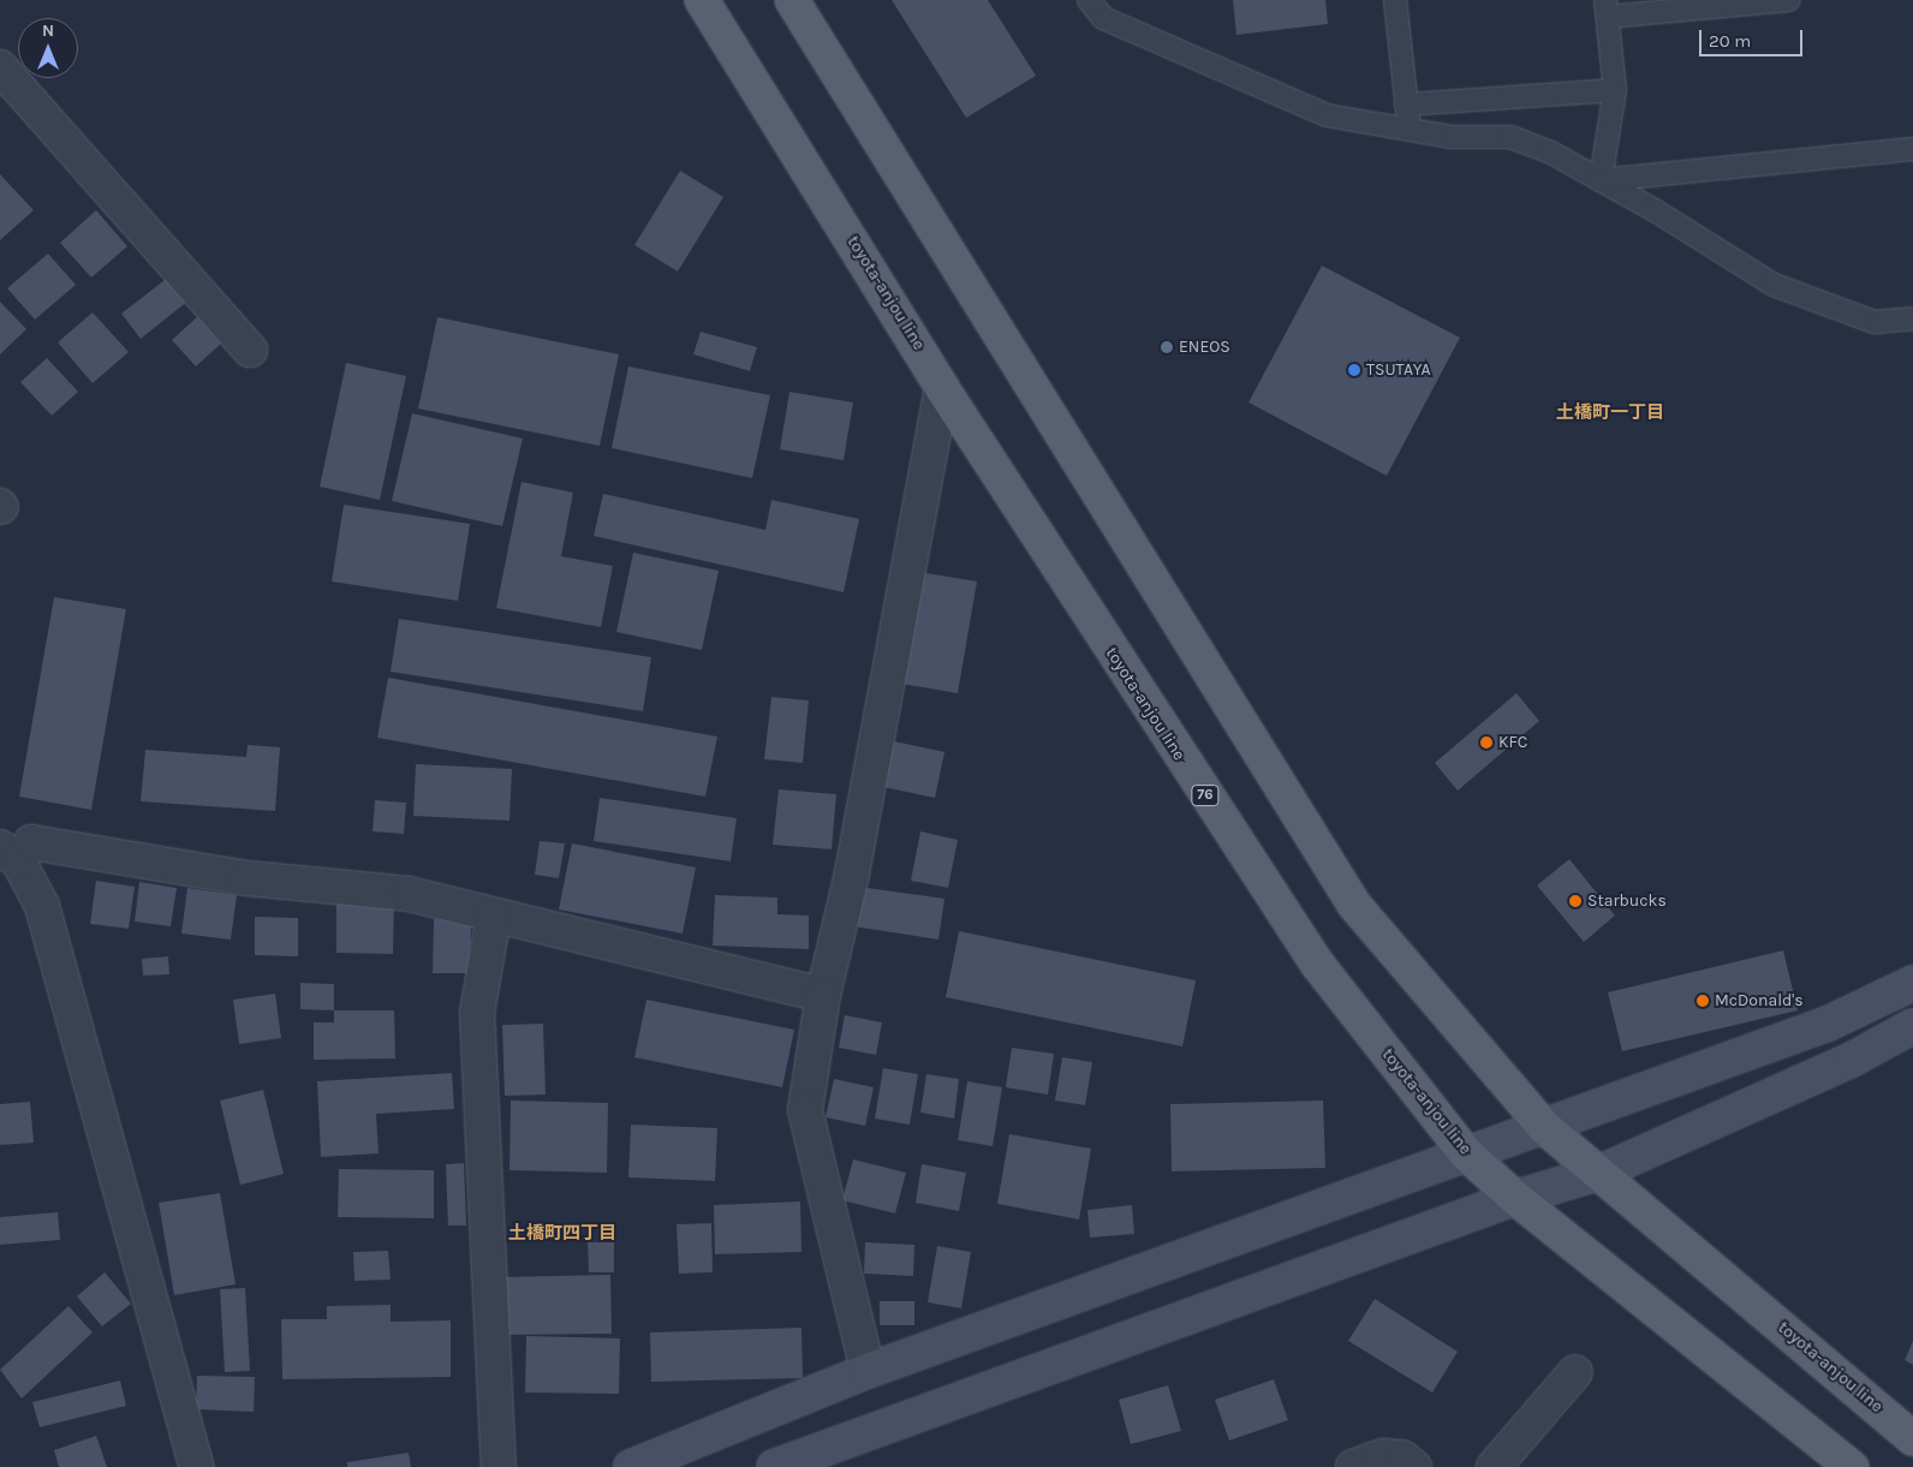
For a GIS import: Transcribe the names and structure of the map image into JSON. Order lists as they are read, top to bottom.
{
  "streets": {
    "main road": ["toyota-anjou line", "76"]
  },
  "districts": ["土橋町一丁目", "土橋町四丁目"],
  "places": [
    "ENEOS",
    "TSUTAYA",
    "KFC",
    "Starbucks",
    "McDonald's"
  ],
  "scale_bar": "20 m",
  "north": "top"
}
